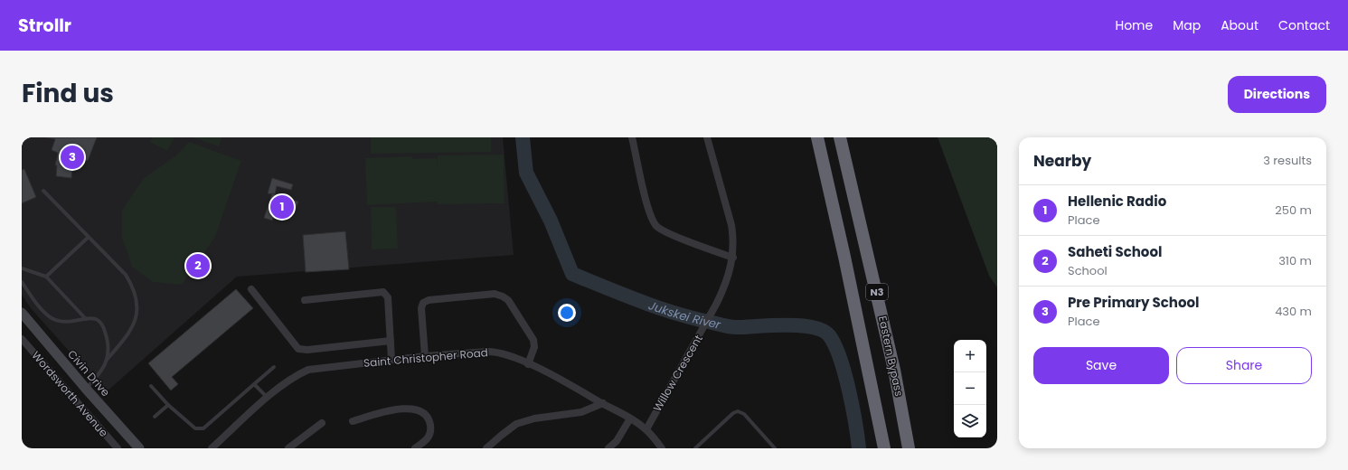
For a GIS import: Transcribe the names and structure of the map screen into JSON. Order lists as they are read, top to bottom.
{
  "streets": {
    "highway": ["N3", "Eastern Bypass"],
    "main road": ["Civin Drive"],
    "street": ["Saint Christopher Road", "Willow Crescent", "Wordsworth Avenue"]
  },
  "crossings": [
    ["Saint Christopher Road", "Willow Crescent"]
  ],
  "water": ["Jukskei River"],
  "page": {
    "header": "Strollr",
    "nav": [
      "Home",
      "Map",
      "About",
      "Contact"
    ],
    "title": "Find us",
    "buttons": [
      "Directions",
      ["Save", "Share"]
    ],
    "heading": ["Nearby", "3 results"],
    "pins": ["3", "1", "2"],
    "list": [
      {
        "mark": "1",
        "name": "Hellenic Radio",
        "note": "Place",
        "value": "250 m"
      },
      {
        "mark": "2",
        "name": "Saheti School",
        "note": "School",
        "value": "310 m"
      },
      {
        "mark": "3",
        "name": "Pre Primary School",
        "note": "Place",
        "value": "430 m"
      }
    ],
    "map_buttons": ["+", "−"]
  }
}
